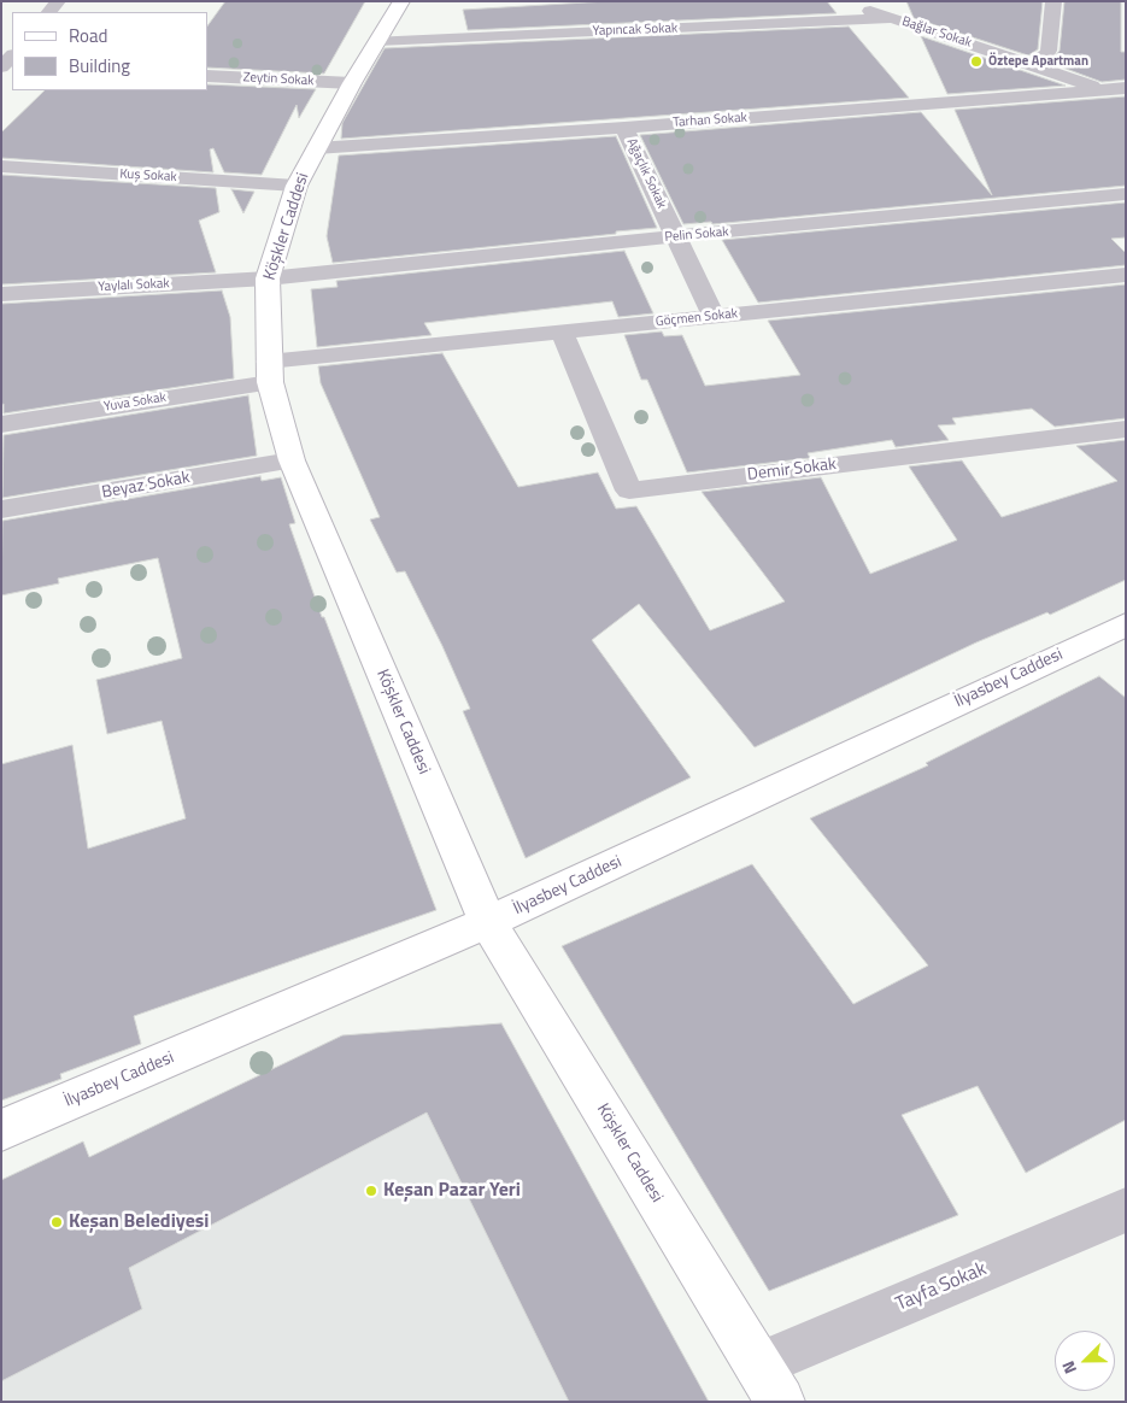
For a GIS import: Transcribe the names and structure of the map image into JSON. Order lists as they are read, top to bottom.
{
  "streets": {
    "main road": ["Köşkler Caddesi", "İlyasbey Caddesi"],
    "street": [
      "Yapıncak Sokak",
      "Bağlar Sokak",
      "Zeytin Sokak",
      "Tarhan Sokak",
      "Ağaçlık Sokak",
      "Kuş Sokak",
      "Pelin Sokak",
      "Yaylalı Sokak",
      "Göçmen Sokak",
      "Yuva Sokak",
      "Demir Sokak",
      "Beyaz Sokak",
      "Tayfa Sokak"
    ]
  },
  "crossings": [
    ["Yapıncak Sokak", "Bağlar Sokak"],
    ["Yapıncak Sokak", "Köşkler Caddesi"],
    ["Bağlar Sokak", "Tarhan Sokak"],
    ["Zeytin Sokak", "Köşkler Caddesi"],
    ["Tarhan Sokak", "Ağaçlık Sokak"],
    ["Tarhan Sokak", "Köşkler Caddesi"],
    ["Ağaçlık Sokak", "Pelin Sokak"],
    ["Ağaçlık Sokak", "Göçmen Sokak"],
    ["Kuş Sokak", "Köşkler Caddesi"],
    ["Köşkler Caddesi", "Pelin Sokak"],
    ["Köşkler Caddesi", "Yaylalı Sokak"],
    ["Köşkler Caddesi", "Göçmen Sokak"],
    ["Köşkler Caddesi", "Yuva Sokak"],
    ["Köşkler Caddesi", "Beyaz Sokak"],
    ["Köşkler Caddesi", "İlyasbey Caddesi"],
    ["Köşkler Caddesi", "Tayfa Sokak"],
    ["Pelin Sokak", "Yaylalı Sokak"],
    ["Göçmen Sokak", "Yuva Sokak"],
    ["Göçmen Sokak", "Demir Sokak"]
  ],
  "places": ["Öztepe Apartman", "Keşan Pazar Yeri", "Keşan Belediyesi"],
  "legend": ["Road", "Building"],
  "north": "bottom left"
}
